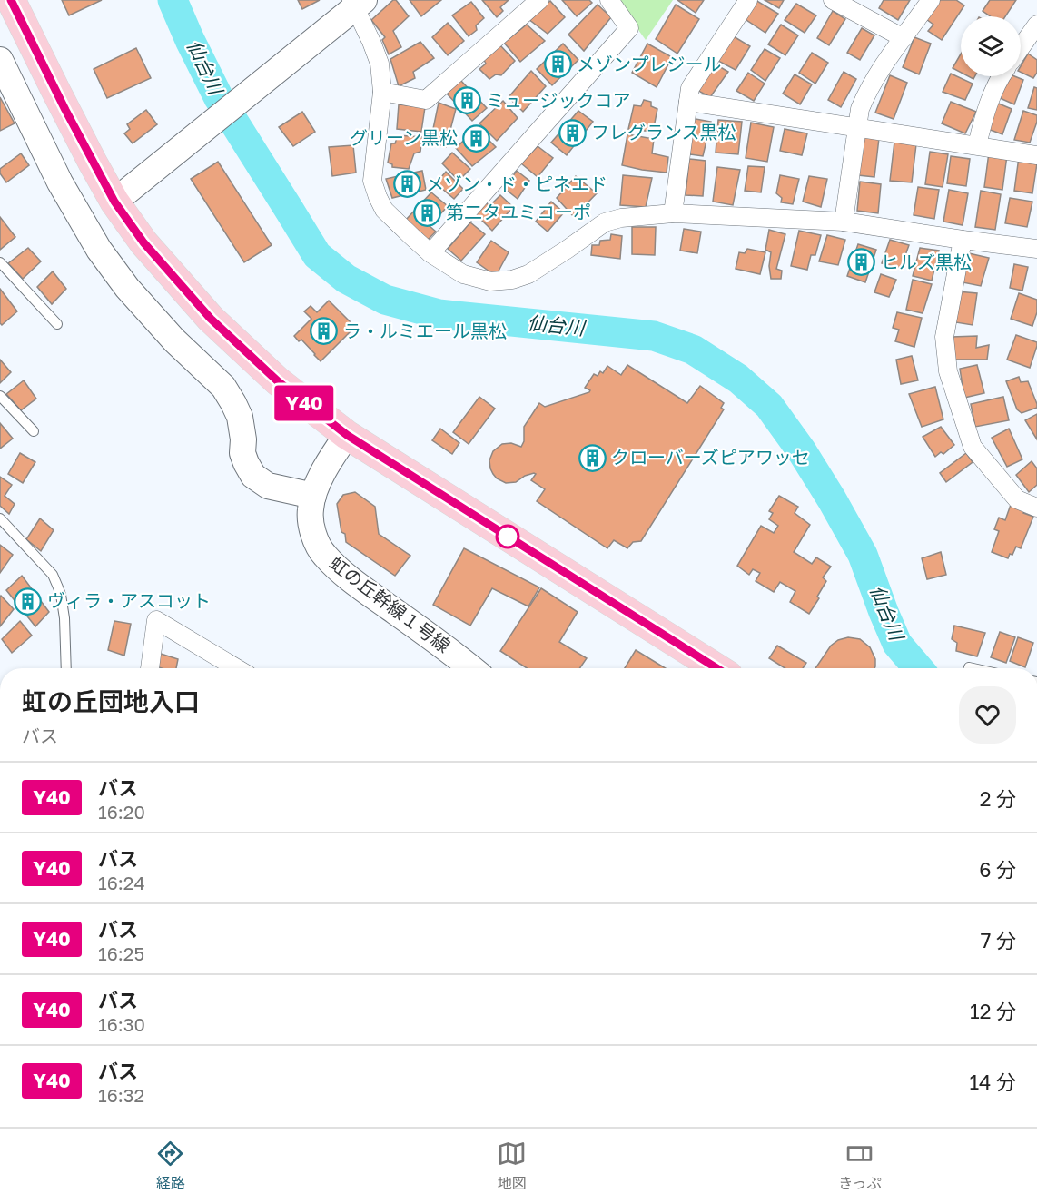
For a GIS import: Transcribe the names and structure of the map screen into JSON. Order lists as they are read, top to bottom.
{
  "streets": {
    "street": ["虹の丘幹線１号線"]
  },
  "water": ["仙台川"],
  "places": {
    "building": [
      "メゾンプレジール",
      "ミュージックコア",
      "フレグランス黒松",
      "グリーン黒松",
      "メゾン・ド・ピネエド",
      "第二タユミコーポ",
      "ヒルズ黒松",
      "ラ・ルミエール黒松",
      "クローバーズピアワッセ",
      "ヴィラ・アスコット"
    ]
  },
  "lines": ["bus line Y40"],
  "page": {
    "on_map": "Y40",
    "heading": ["虹の丘団地入口", "バス"],
    "list": [
      {
        "mark": "Y40",
        "name": "バス",
        "note": "16:20",
        "value": "2 分"
      },
      {
        "mark": "Y40",
        "name": "バス",
        "note": "16:24",
        "value": "6 分"
      },
      {
        "mark": "Y40",
        "name": "バス",
        "note": "16:25",
        "value": "7 分"
      },
      {
        "mark": "Y40",
        "name": "バス",
        "note": "16:30",
        "value": "12 分"
      },
      {
        "mark": "Y40",
        "name": "バス",
        "note": "16:32",
        "value": "14 分"
      }
    ],
    "tabs": ["経路", "地図", "きっぷ"]
  }
}
